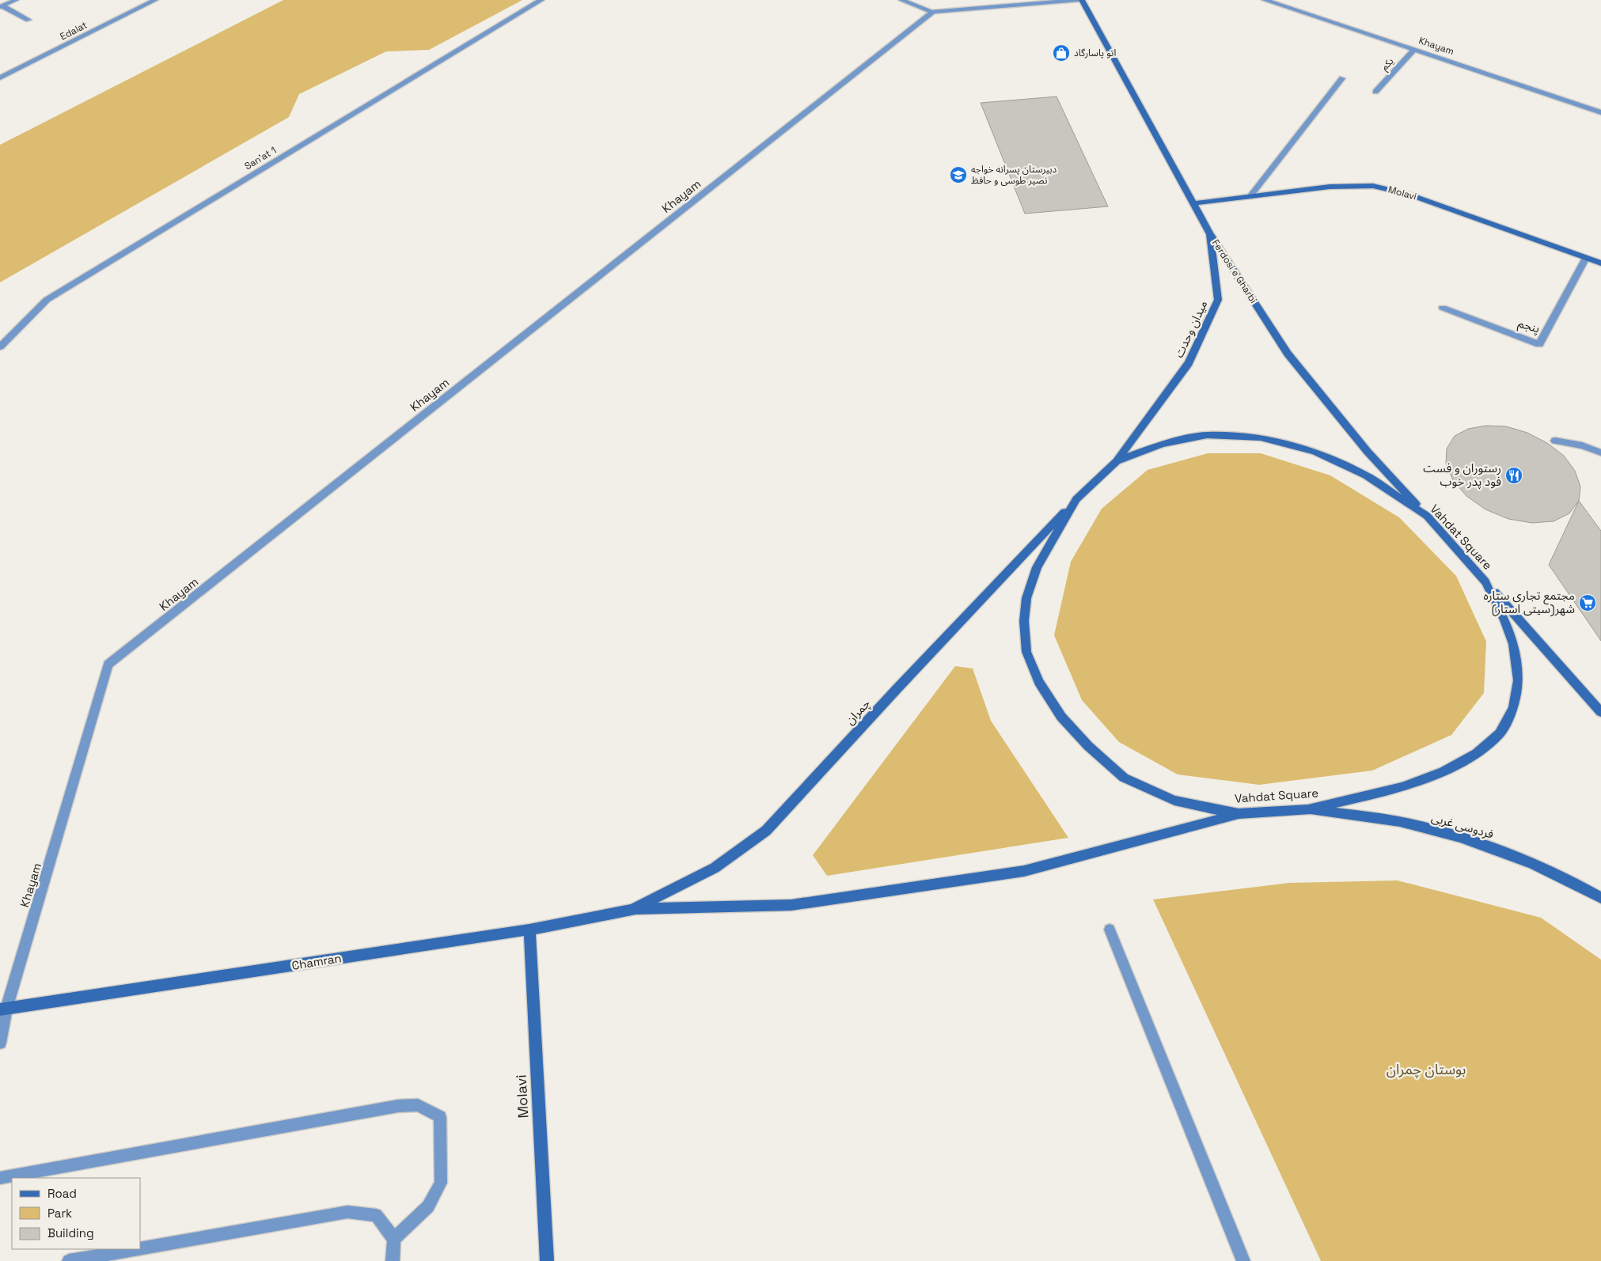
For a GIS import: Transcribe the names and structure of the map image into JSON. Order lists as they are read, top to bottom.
{
  "streets": {
    "main road": [
      "Molavi",
      "Ferdosi e Gharbi",
      "میدان وحدت",
      "Vahdat Square",
      "چمران",
      "فردوسی غربی",
      "Chamran"
    ],
    "street": [
      "Edalat",
      "Khayam",
      "یکم",
      "San'at 1",
      "پنجم"
    ]
  },
  "crossings": [
    ["Khayam", "یکم"],
    ["Khayam", "Chamran"],
    ["Molavi", "Ferdosi e Gharbi"],
    ["Molavi", "پنجم"],
    ["Molavi", "Chamran"],
    ["Ferdosi e Gharbi", "میدان وحدت"],
    ["Ferdosi e Gharbi", "Vahdat Square"],
    ["میدان وحدت", "Vahdat Square"],
    ["Vahdat Square", "چمران"],
    ["Vahdat Square", "فردوسی غربی"],
    ["چمران", "Chamran"]
  ],
  "parks": ["بوستان چمران"],
  "places": {
    "shop": ["اتو پاسارگاد"],
    "school or university": ["دبیرستان پسرانه خواجه نصیر طوسی و حافظ"],
    "restaurant": ["رستوران و فست فود پدر خوب"],
    "supermarket": ["مجتمع تجاری ستاره شهر(سیتی استار)"]
  },
  "legend": ["Road", "Park", "Building"]
}
